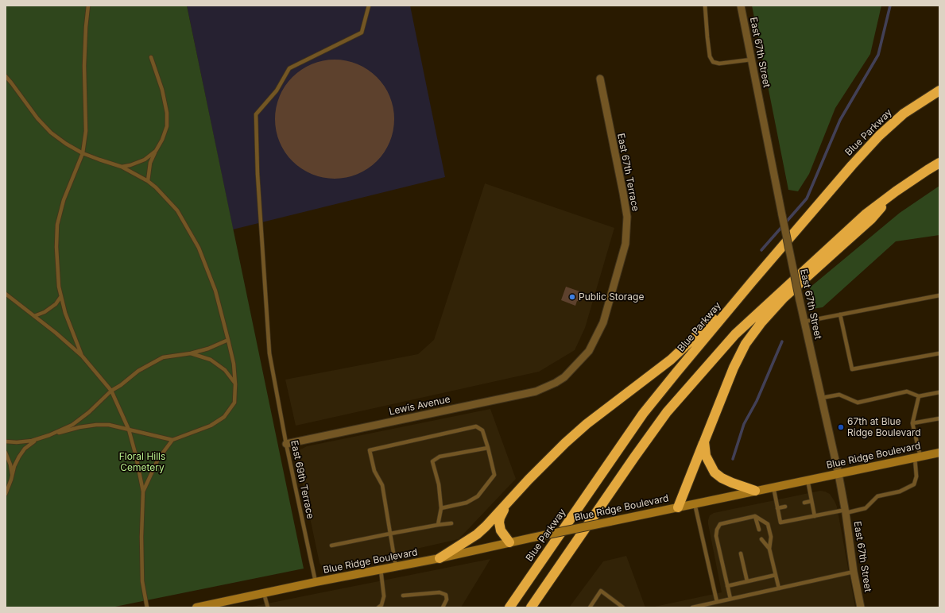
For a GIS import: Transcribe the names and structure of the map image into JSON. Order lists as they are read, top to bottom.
{
  "streets": {
    "highway": ["Blue Parkway"],
    "main road": ["Blue Ridge Boulevard"],
    "street": ["East 67th Street", "East 67th Terrace", "Lewis Avenue"],
    "lane": ["East 69th Terrace"]
  },
  "crossings": [
    ["East 67th Street", "Blue Ridge Boulevard"],
    ["East 67th Terrace", "Lewis Avenue"],
    ["Lewis Avenue", "East 69th Terrace"],
    ["Blue Ridge Boulevard", "East 69th Terrace"]
  ],
  "parks": ["Floral Hills Cemetery"],
  "places": ["Public Storage", "67th at Blue Ridge Boulevard"]
}
